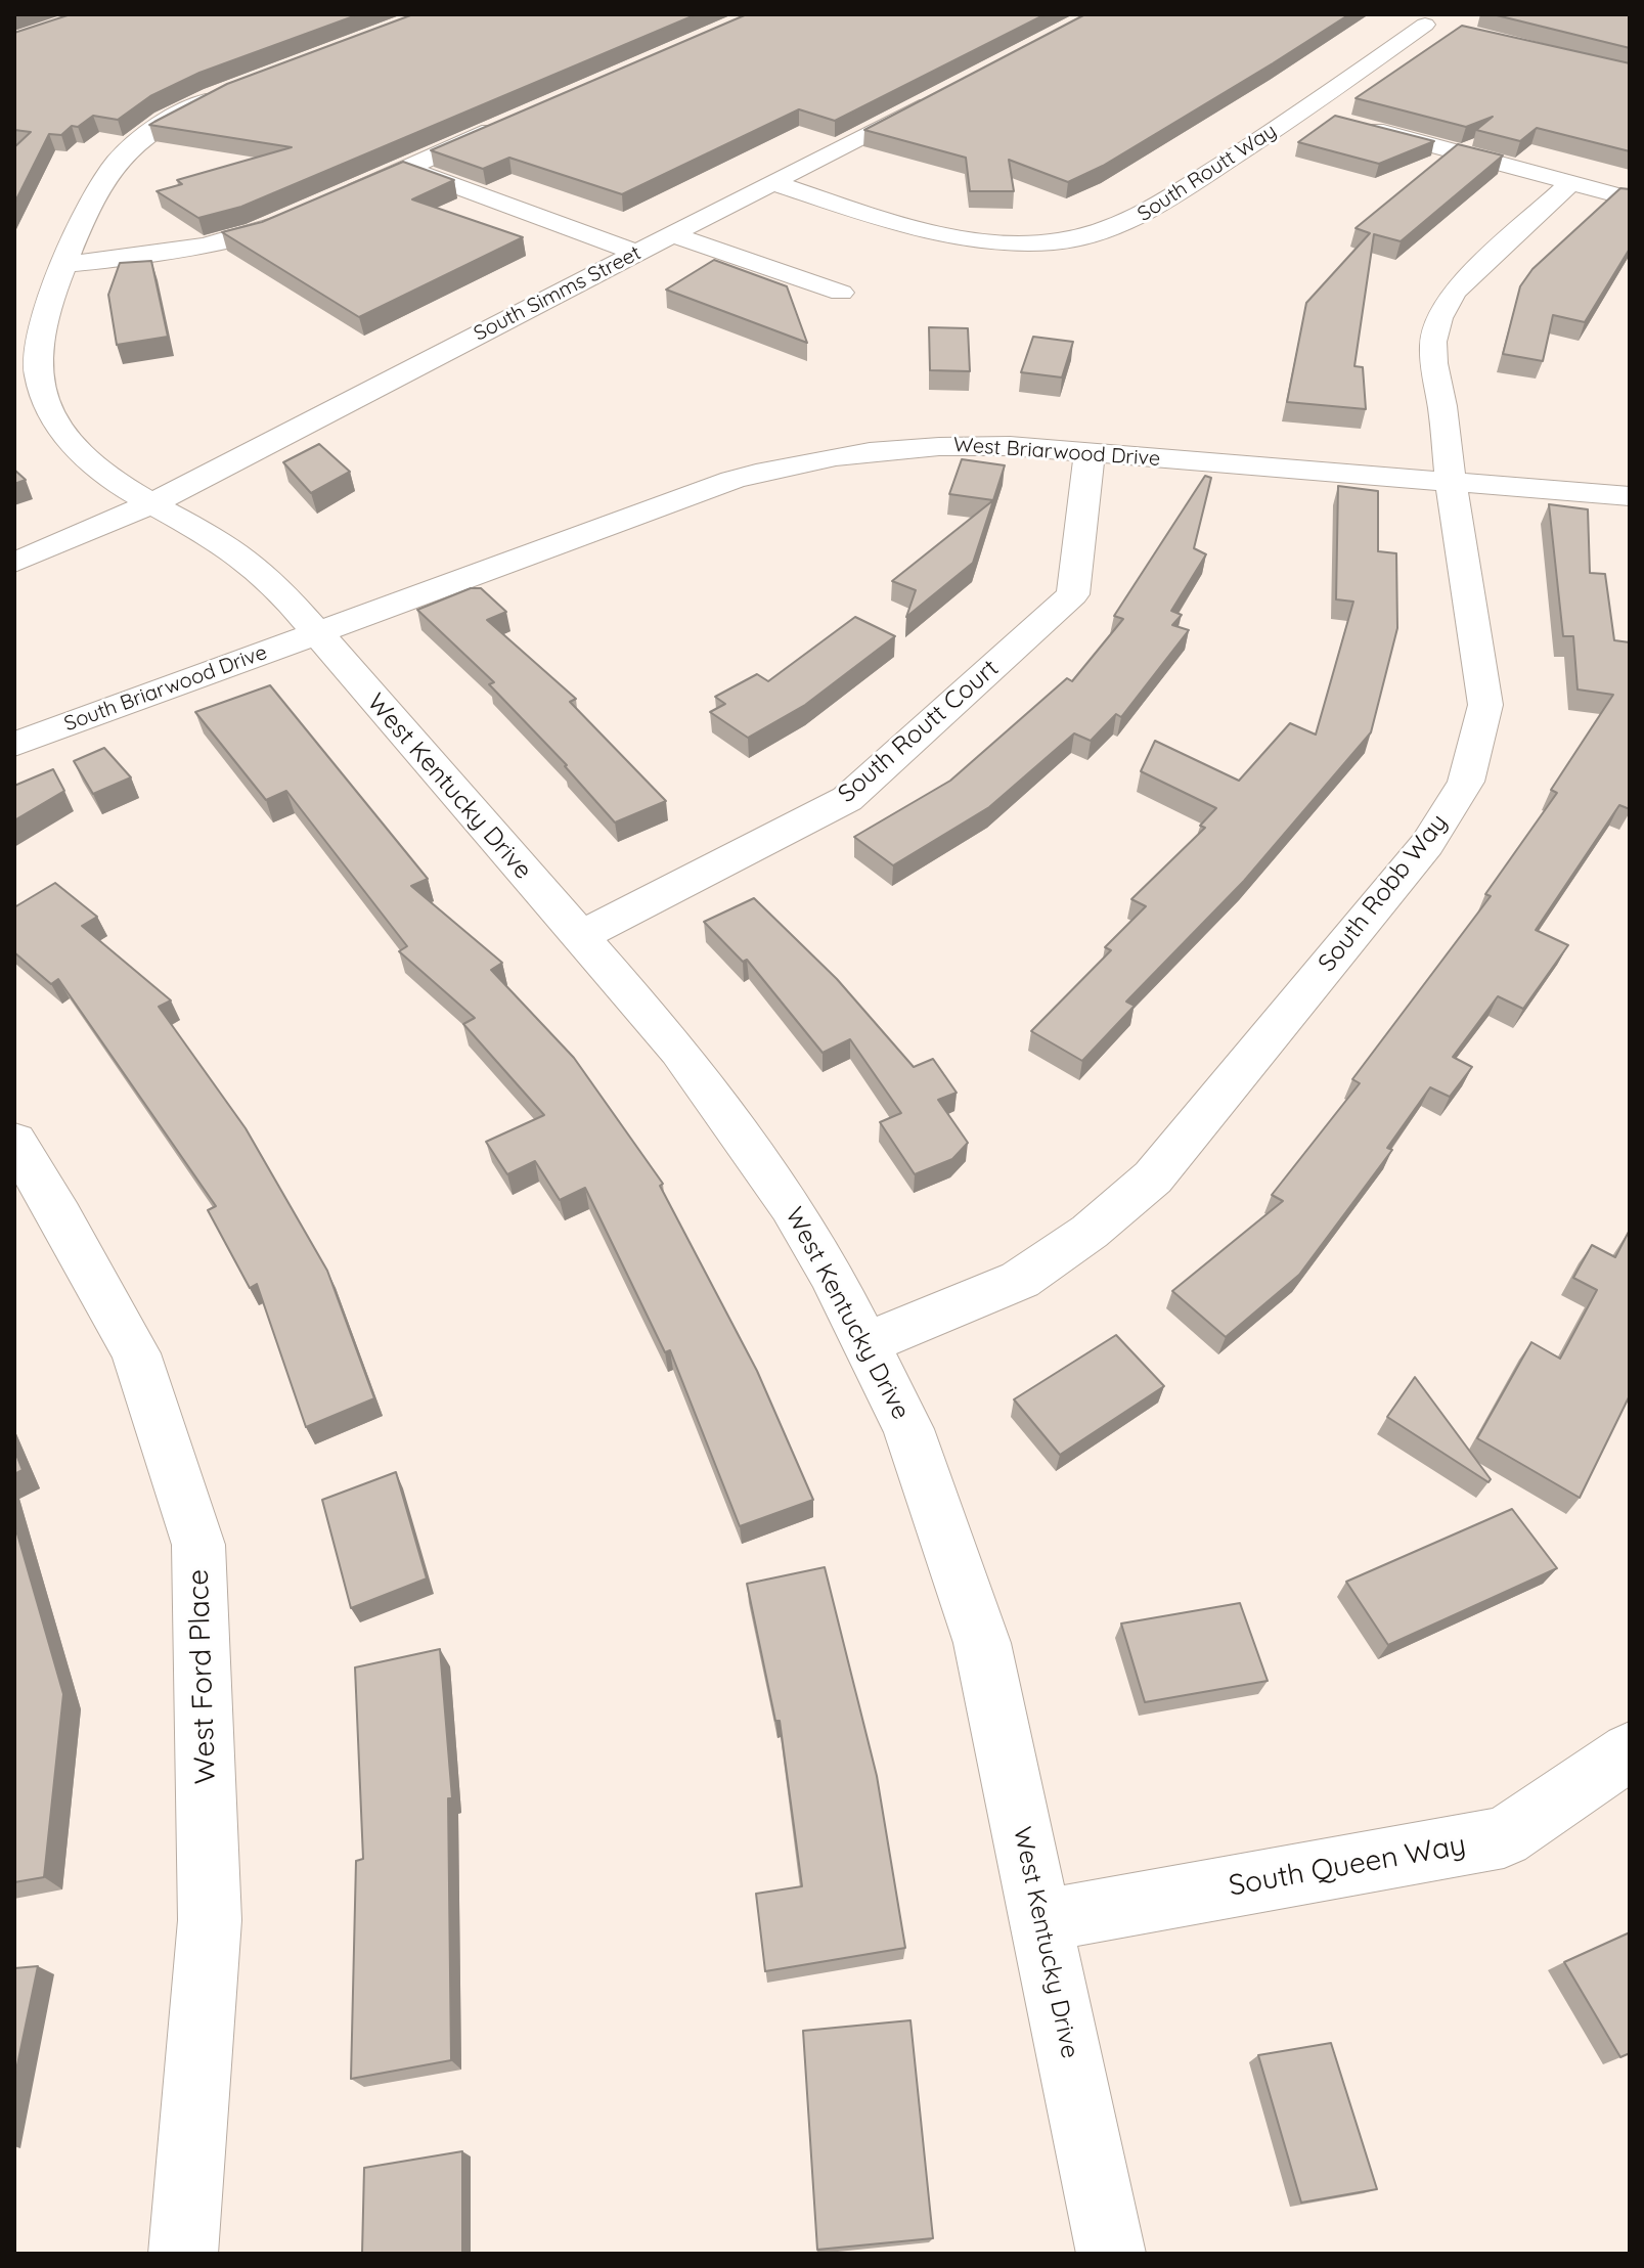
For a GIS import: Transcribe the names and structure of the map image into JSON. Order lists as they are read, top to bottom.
{
  "streets": {
    "street": [
      "South Routt Way",
      "South Simms Street",
      "West Briarwood Drive",
      "South Briarwood Drive",
      "South Routt Court",
      "West Kentucky Drive",
      "South Robb Way",
      "West Ford Place",
      "South Queen Way"
    ]
  },
  "crossings": [
    ["South Routt Way", "South Simms Street"],
    ["South Simms Street", "West Kentucky Drive"],
    ["West Briarwood Drive", "South Briarwood Drive"],
    ["West Briarwood Drive", "South Routt Court"],
    ["West Briarwood Drive", "West Kentucky Drive"],
    ["West Briarwood Drive", "South Robb Way"],
    ["South Briarwood Drive", "West Kentucky Drive"],
    ["South Routt Court", "West Kentucky Drive"],
    ["West Kentucky Drive", "South Robb Way"],
    ["West Kentucky Drive", "South Queen Way"]
  ]
}
